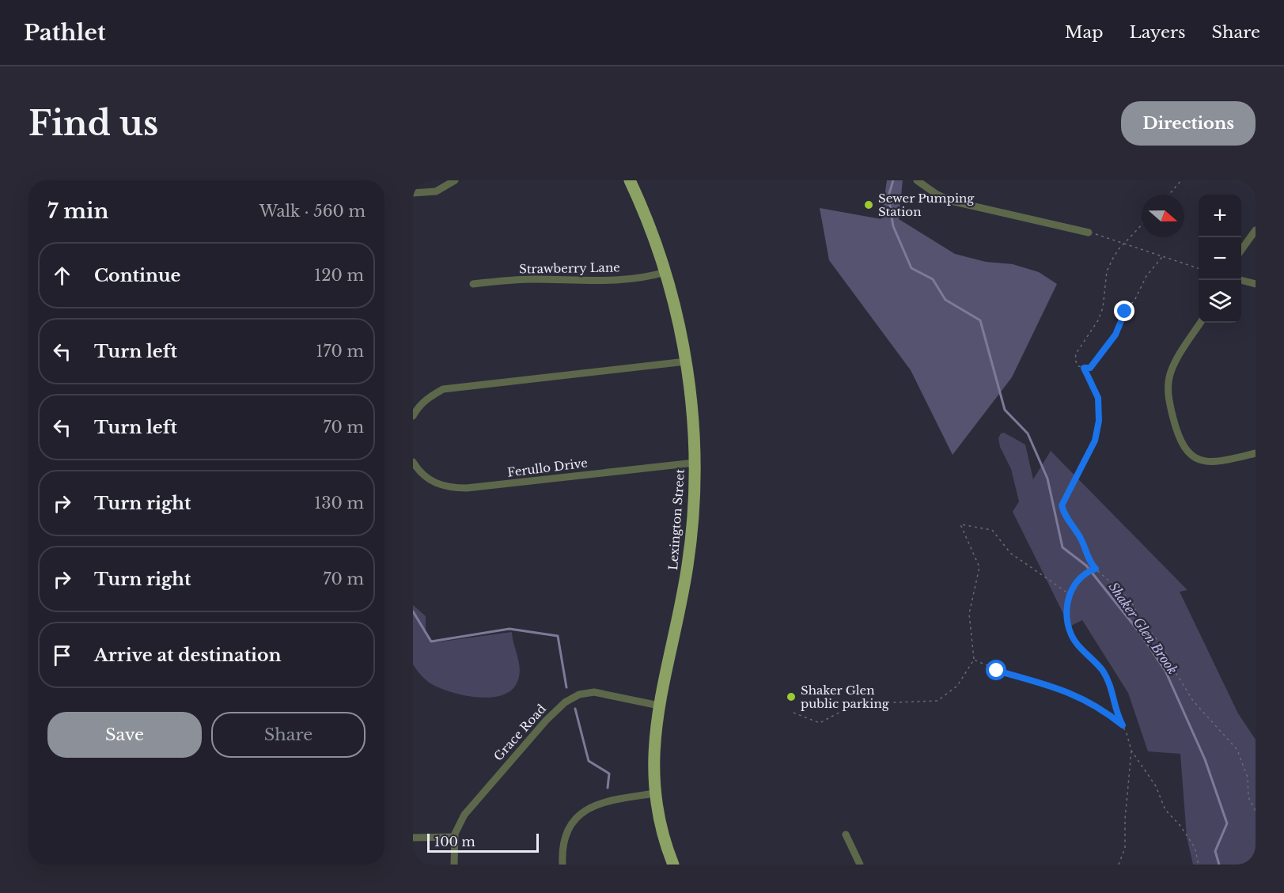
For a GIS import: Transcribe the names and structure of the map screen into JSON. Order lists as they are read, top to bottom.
{
  "streets": {
    "main road": ["Lexington Street"],
    "street": ["Strawberry Lane", "Ferullo Drive", "Grace Road"]
  },
  "crossings": [
    ["Strawberry Lane", "Lexington Street"],
    ["Ferullo Drive", "Lexington Street"],
    ["Lexington Street", "Grace Road"]
  ],
  "water": ["Shaker Glen Brook"],
  "places": ["Sewer Pumping Station", "Shaker Glen public parking"],
  "scale_bar": "100 m",
  "north": "right",
  "page": {
    "header": "Pathlet",
    "nav": ["Map", "Layers", "Share"],
    "buttons": [
      "Directions",
      ["Save", "Share"]
    ],
    "title": "Find us",
    "heading": ["7 min", "Walk · 560 m"],
    "map_buttons": ["+", "−"],
    "list": [
      ["Continue", "120 m"],
      ["Turn left", "170 m"],
      ["Turn left", "70 m"],
      ["Turn right", "130 m"],
      ["Turn right", "70 m"],
      "Arrive at destination"
    ],
    "scale": "100 m"
  }
}
